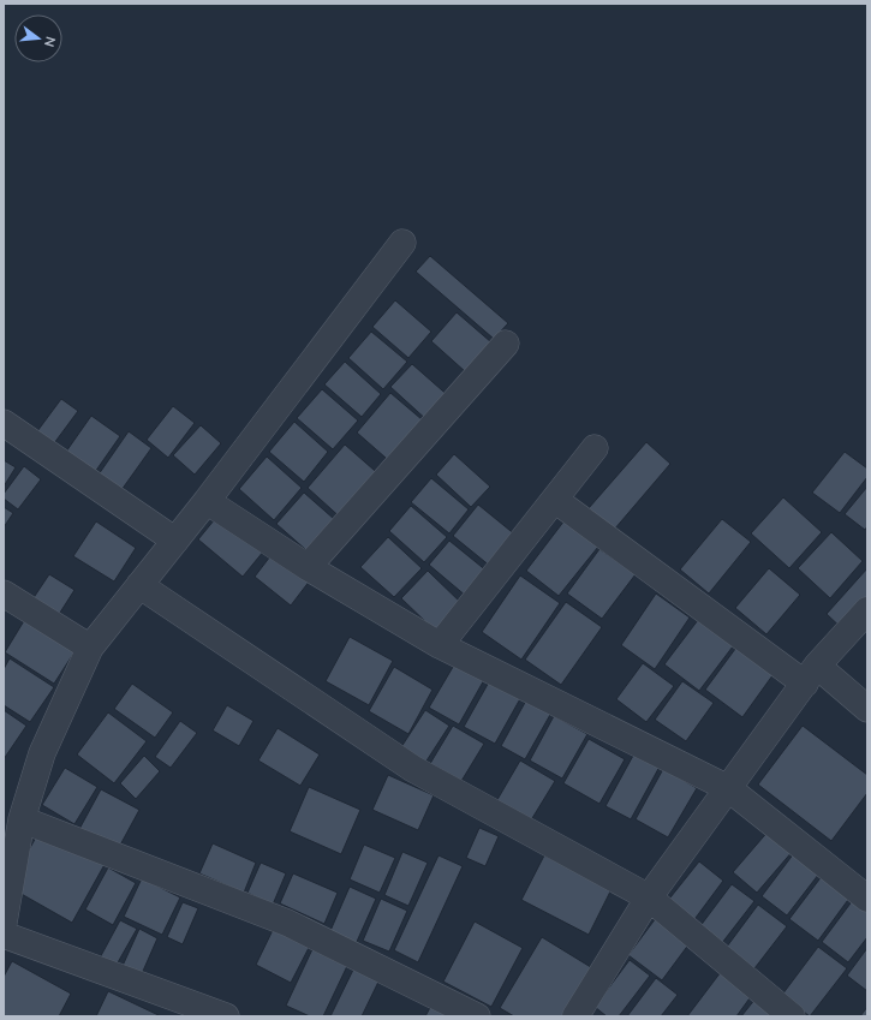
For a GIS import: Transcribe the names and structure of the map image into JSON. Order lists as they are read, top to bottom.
{
  "north": "right"
}
